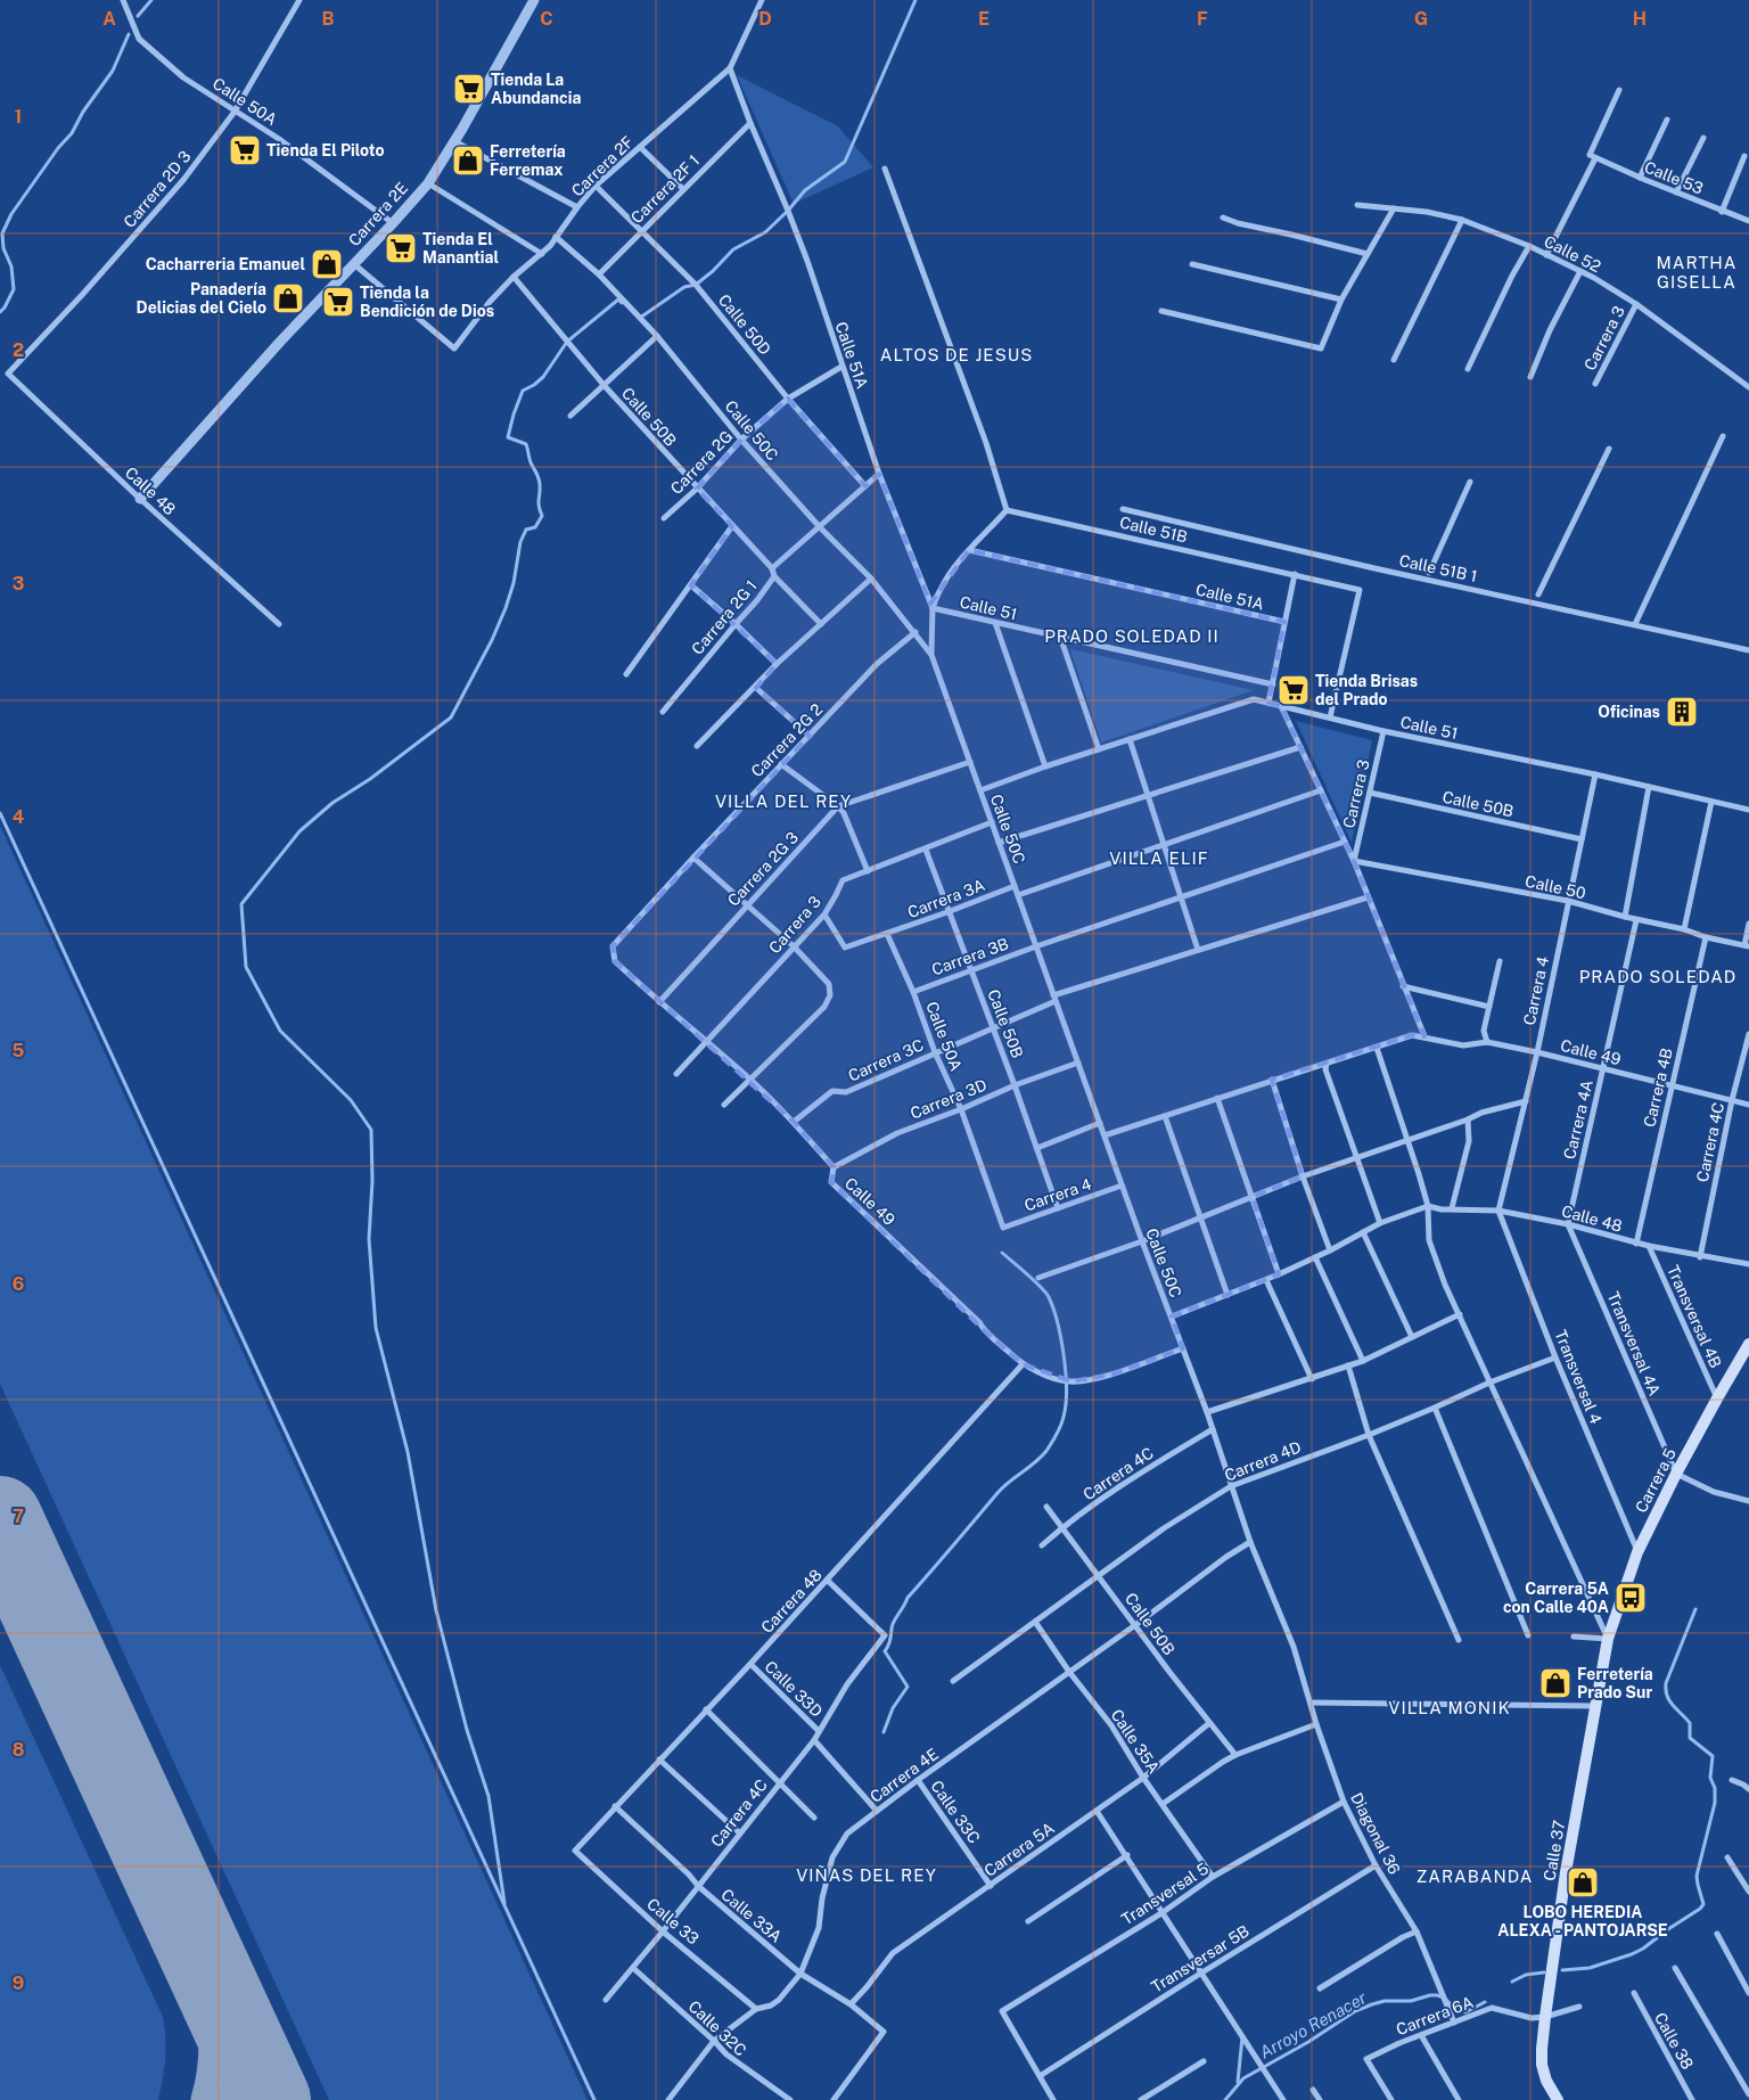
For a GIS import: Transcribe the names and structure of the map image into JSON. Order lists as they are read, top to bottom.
{
  "streets": {
    "main road": ["Carrera 5", "Calle 37"],
    "street": [
      "Calle 50A",
      "Carrera 2F",
      "Calle 53",
      "Carrera 2D 3",
      "Carrera 2F 1",
      "Carrera 2E",
      "Calle 52",
      "Calle 50D",
      "Carrera 3",
      "Calle 51A",
      "Calle 50B",
      "Calle 50C",
      "Carrera 2G",
      "Calle 48",
      "Calle 51B",
      "Calle 51B 1",
      "Calle 51",
      "Carrera 2G 1",
      "Carrera 2G 2",
      "Carrera 2G 3",
      "Calle 50",
      "Carrera 3A",
      "Carrera 3B",
      "Carrera 4",
      "Calle 49",
      "Carrera 3C",
      "Carrera 4B",
      "Carrera 3D",
      "Carrera 4A",
      "Carrera 4C",
      "Transversal 4B",
      "Transversal 4A",
      "Transversal 4",
      "Carrera 4D",
      "Carrera 48",
      "Calle 33D",
      "Calle 35A",
      "Carrera 4E",
      "Calle 33C",
      "Diagonal 36",
      "Carrera 5A",
      "Transversal 5",
      "Calle 33A",
      "Calle 33",
      "Transversar 5B",
      "Carrera 6A",
      "Calle 32C",
      "Calle 38"
    ]
  },
  "crossings": [
    ["Calle 50A", "Carrera 2D 3"],
    ["Calle 50A", "Carrera 2E"],
    ["Calle 50A", "Carrera 3A"],
    ["Calle 50A", "Carrera 3B"],
    ["Calle 50A", "Carrera 4"],
    ["Calle 50A", "Carrera 3C"],
    ["Calle 50A", "Carrera 3D"],
    ["Carrera 2F", "Carrera 2E"],
    ["Carrera 2F", "Calle 50D"],
    ["Carrera 2F", "Calle 51A"],
    ["Carrera 2F", "Calle 50B"],
    ["Carrera 2F", "Calle 50C"],
    ["Carrera 2D 3", "Calle 48"],
    ["Carrera 2F 1", "Calle 50D"],
    ["Carrera 2F 1", "Calle 51A"],
    ["Carrera 2F 1", "Calle 50C"],
    ["Carrera 2E", "Calle 48"],
    ["Calle 52", "Carrera 3"],
    ["Calle 50D", "Carrera 2G"],
    ["Calle 50D", "Carrera 2G 1"],
    ["Carrera 3", "Calle 50B"],
    ["Carrera 3", "Calle 50C"],
    ["Carrera 3", "Calle 51"],
    ["Carrera 3", "Calle 50"],
    ["Carrera 3", "Calle 49"],
    ["Calle 51A", "Calle 50C"],
    ["Calle 51A", "Carrera 2G"],
    ["Calle 51A", "Calle 51"],
    ["Calle 51A", "Carrera 2G 1"],
    ["Calle 50B", "Carrera 2G"],
    ["Calle 50B", "Carrera 2G 1"],
    ["Calle 50B", "Carrera 3A"],
    ["Calle 50B", "Carrera 3B"],
    ["Calle 50B", "Carrera 4"],
    ["Calle 50B", "Carrera 3C"],
    ["Calle 50B", "Carrera 3D"],
    ["Calle 50B", "Carrera 4C"],
    ["Calle 50B", "Carrera 4D"],
    ["Calle 50B", "Carrera 4E"],
    ["Calle 50B", "Carrera 5A"],
    ["Calle 50C", "Carrera 2G"],
    ["Calle 50C", "Calle 51"],
    ["Calle 50C", "Carrera 2G 1"],
    ["Calle 50C", "Carrera 2G 2"],
    ["Calle 50C", "Carrera 2G 3"],
    ["Calle 50C", "Carrera 3A"],
    ["Calle 50C", "Carrera 3B"],
    ["Calle 50C", "Carrera 4"],
    ["Calle 50C", "Calle 49"],
    ["Calle 50C", "Carrera 3C"],
    ["Calle 50C", "Carrera 3D"],
    ["Calle 50C", "Carrera 4C"],
    ["Calle 50C", "Carrera 4D"],
    ["Calle 50C", "Carrera 4E"],
    ["Calle 50C", "Diagonal 36"],
    ["Calle 48", "Carrera 4"],
    ["Calle 48", "Carrera 4B"],
    ["Calle 48", "Carrera 4A"],
    ["Calle 48", "Carrera 4C"],
    ["Calle 48", "Transversal 4B"],
    ["Calle 48", "Transversal 4A"],
    ["Calle 48", "Transversal 4"],
    ["Calle 51B", "Calle 51"],
    ["Calle 51", "Carrera 4"],
    ["Carrera 2G 2", "Calle 49"],
    ["Carrera 2G 3", "Calle 49"],
    ["Calle 50", "Carrera 4"],
    ["Calle 50", "Carrera 4B"],
    ["Calle 50", "Carrera 4A"],
    ["Carrera 4", "Calle 49"],
    ["Carrera 4", "Transversal 4"],
    ["Calle 49", "Carrera 3C"],
    ["Calle 49", "Carrera 4B"],
    ["Calle 49", "Carrera 3D"],
    ["Calle 49", "Carrera 4A"],
    ["Calle 49", "Carrera 4C"],
    ["Calle 49", "Carrera 48"],
    ["Carrera 4A", "Transversal 4A"],
    ["Carrera 4C", "Carrera 48"],
    ["Carrera 4C", "Calle 33D"],
    ["Carrera 4C", "Calle 33A"],
    ["Carrera 4C", "Calle 33"],
    ["Carrera 4C", "Calle 32C"],
    ["Transversal 4B", "Carrera 5"],
    ["Transversal 4A", "Carrera 5"],
    ["Transversal 4", "Carrera 4D"],
    ["Transversal 4", "Carrera 5"],
    ["Carrera 4D", "Calle 35A"],
    ["Carrera 5", "Calle 37"],
    ["Carrera 48", "Calle 33D"],
    ["Carrera 48", "Calle 33A"],
    ["Carrera 48", "Calle 33"],
    ["Calle 33D", "Carrera 4E"],
    ["Calle 35A", "Carrera 4E"],
    ["Calle 35A", "Carrera 5A"],
    ["Calle 35A", "Transversal 5"],
    ["Carrera 4E", "Calle 33C"],
    ["Carrera 4E", "Calle 33A"],
    ["Carrera 4E", "Calle 33"],
    ["Carrera 4E", "Calle 32C"],
    ["Calle 33C", "Carrera 5A"],
    ["Diagonal 36", "Transversal 5"],
    ["Diagonal 36", "Transversar 5B"],
    ["Diagonal 36", "Carrera 6A"],
    ["Carrera 5A", "Calle 33A"],
    ["Calle 37", "Carrera 6A"],
    ["Transversal 5", "Transversar 5B"]
  ],
  "districts": [
    "MARTHA GISELLA",
    "ALTOS DE JESUS",
    "PRADO SOLEDAD II",
    "VILLA DEL REY",
    "VILLA ELIF",
    "PRADO SOLEDAD",
    "VILLA MONIK",
    "VIÑAS DEL REY",
    "ZARABANDA"
  ],
  "water": ["Arroyo Renacer"],
  "places": {
    "supermarket": [
      "Tienda La Abundancia",
      "Tienda El Piloto",
      "Tienda El Manantial",
      "Tienda la Bendición de Dios",
      "Tienda Brisas del Prado"
    ],
    "shop": [
      "Ferretería Ferremax",
      "Cacharreria Emanuel",
      "Panadería Delicias del Cielo",
      "Ferretería Prado Sur",
      "LOBO HEREDIA ALEXA - PANTOJARSE"
    ],
    "building": ["Oficinas"],
    "bus stop": ["Carrera 5A con Calle 40A"]
  },
  "grid": {
    "columns": [
      "A",
      "B",
      "C",
      "D",
      "E",
      "F",
      "G",
      "H"
    ],
    "rows": [
      "1",
      "2",
      "3",
      "4",
      "5",
      "6",
      "7",
      "8",
      "9"
    ]
  }
}
